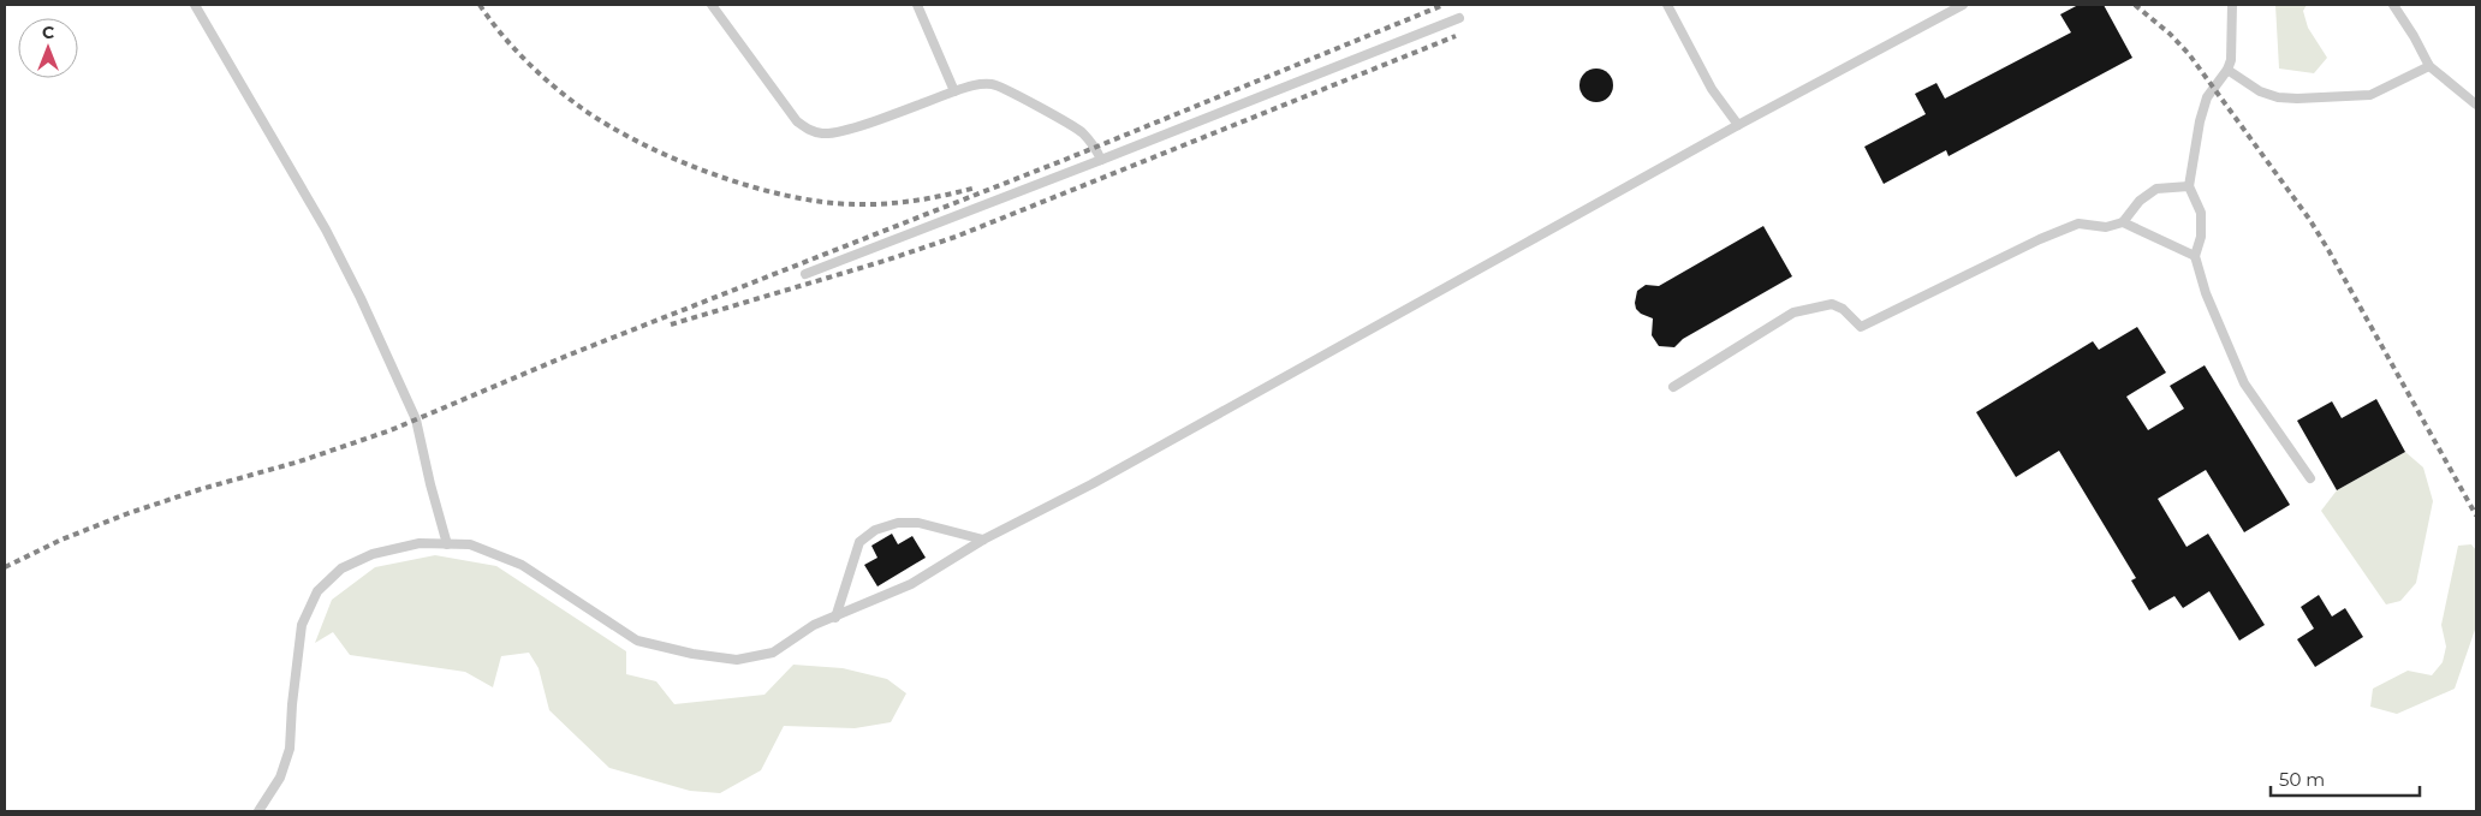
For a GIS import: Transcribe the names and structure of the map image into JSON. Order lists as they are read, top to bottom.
{
  "scale_bar": "50 m",
  "north": "top"
}
